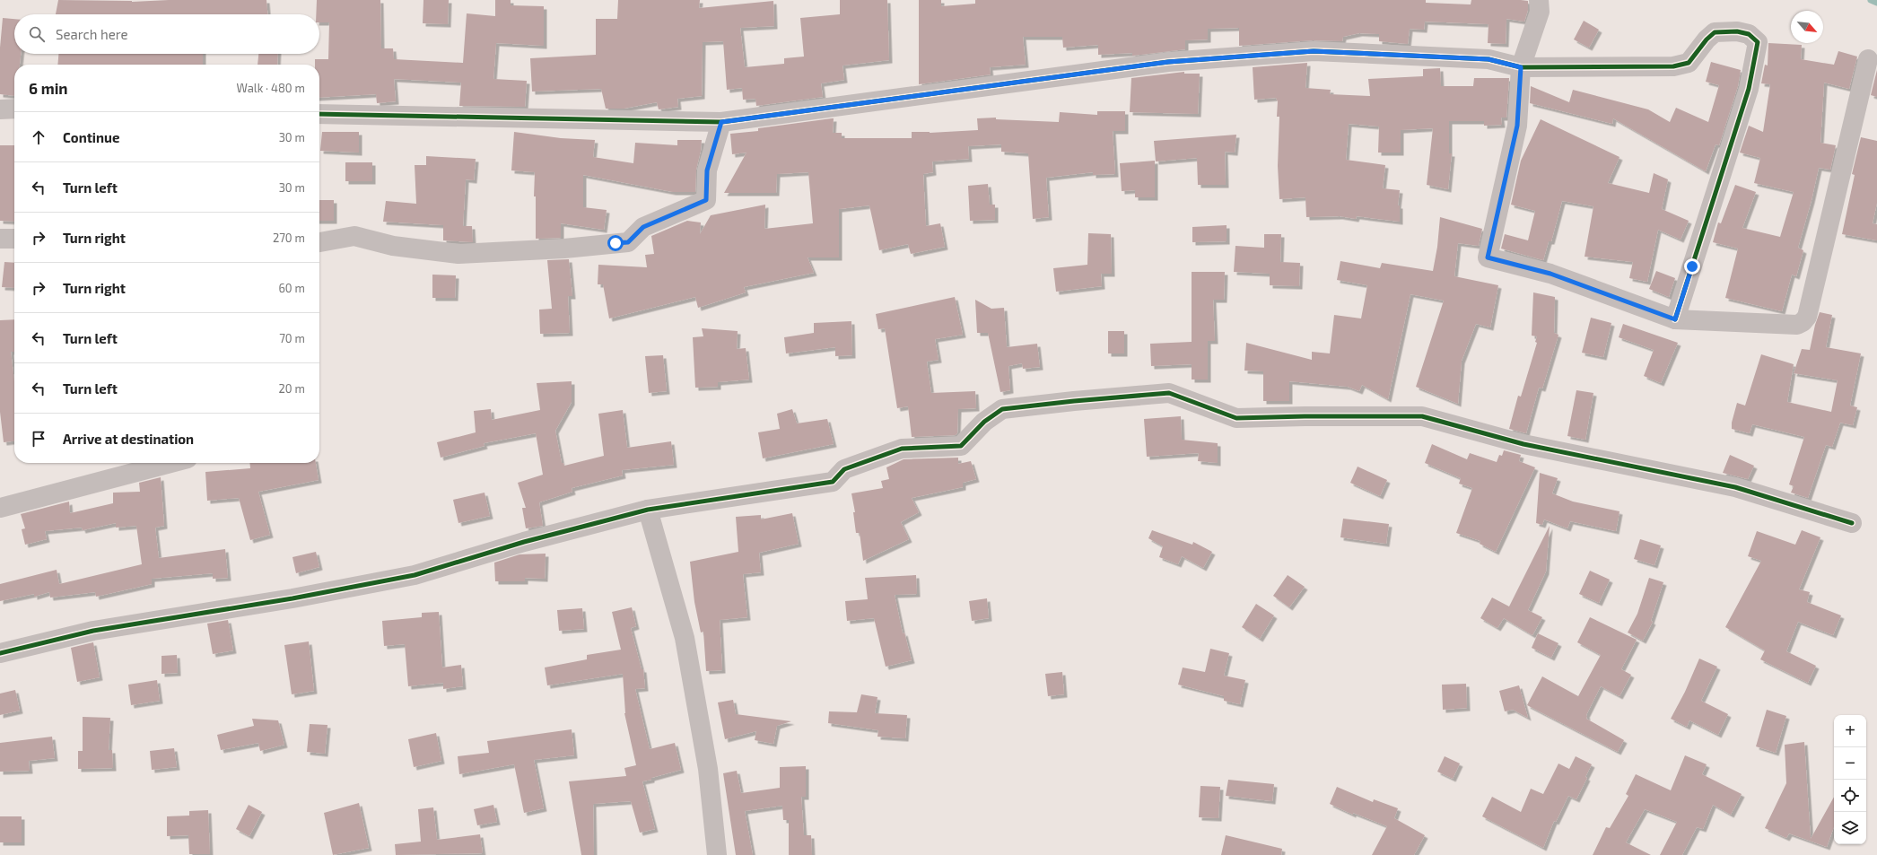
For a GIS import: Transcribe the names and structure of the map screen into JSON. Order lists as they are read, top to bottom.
{
  "north": "bottom right",
  "page": {
    "search": "Search here",
    "heading": ["6 min", "Walk · 480 m"],
    "list": [
      ["Continue", "30 m"],
      ["Turn left", "30 m"],
      ["Turn right", "270 m"],
      ["Turn right", "60 m"],
      ["Turn left", "70 m"],
      ["Turn left", "20 m"],
      "Arrive at destination"
    ],
    "map_buttons": ["+", "−"]
  }
}
